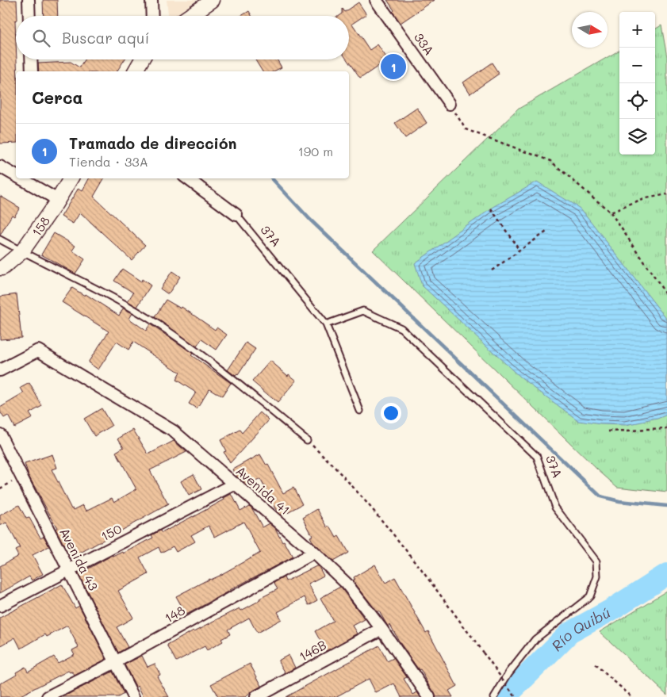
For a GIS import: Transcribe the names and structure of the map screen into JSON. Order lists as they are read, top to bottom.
{
  "streets": {
    "street": [
      "33A",
      "158",
      "37A",
      "Avenida 41",
      "150",
      "Avenida 43",
      "148",
      "146B"
    ]
  },
  "crossings": [
    ["Avenida 41", "150"],
    ["Avenida 41", "148"],
    ["Avenida 41", "146B"],
    ["150", "Avenida 43"],
    ["Avenida 43", "148"]
  ],
  "water": ["Río Quibú"],
  "north": "right",
  "page": {
    "map_buttons": ["+", "−"],
    "search": "Buscar aquí",
    "pins": "1",
    "heading": "Cerca",
    "list": [
      {
        "mark": "1",
        "name": "Tramado de dirección",
        "note": "Tienda · 33A",
        "value": "190 m"
      }
    ]
  }
}
